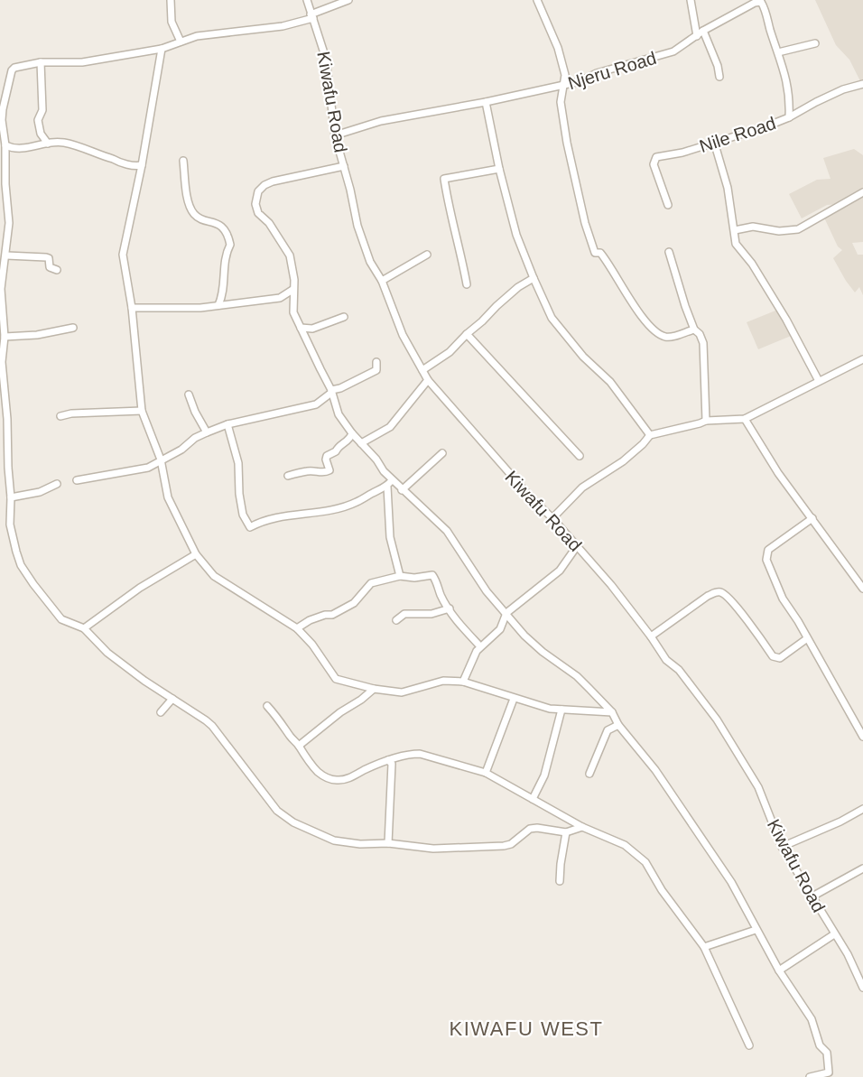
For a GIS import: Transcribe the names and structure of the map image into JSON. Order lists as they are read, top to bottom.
{
  "streets": {
    "street": ["Njeru Road", "Kiwafu Road", "Nile Road"]
  },
  "crossings": [
    ["Njeru Road", "Kiwafu Road"],
    ["Njeru Road", "Nile Road"]
  ],
  "districts": ["KIWAFU WEST"]
}
